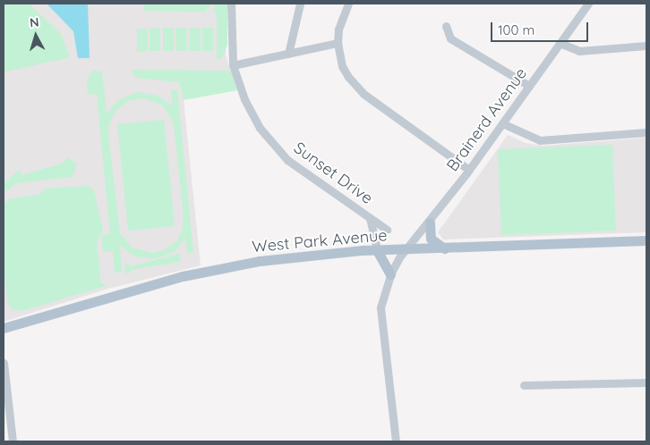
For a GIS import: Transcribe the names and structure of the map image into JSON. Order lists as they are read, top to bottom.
{
  "streets": {
    "main road": ["West Park Avenue"],
    "street": ["Brainerd Avenue", "Sunset Drive"]
  },
  "crossings": [
    ["Brainerd Avenue", "West Park Avenue"],
    ["Sunset Drive", "West Park Avenue"]
  ],
  "scale_bar": "100 m",
  "north": "top"
}
